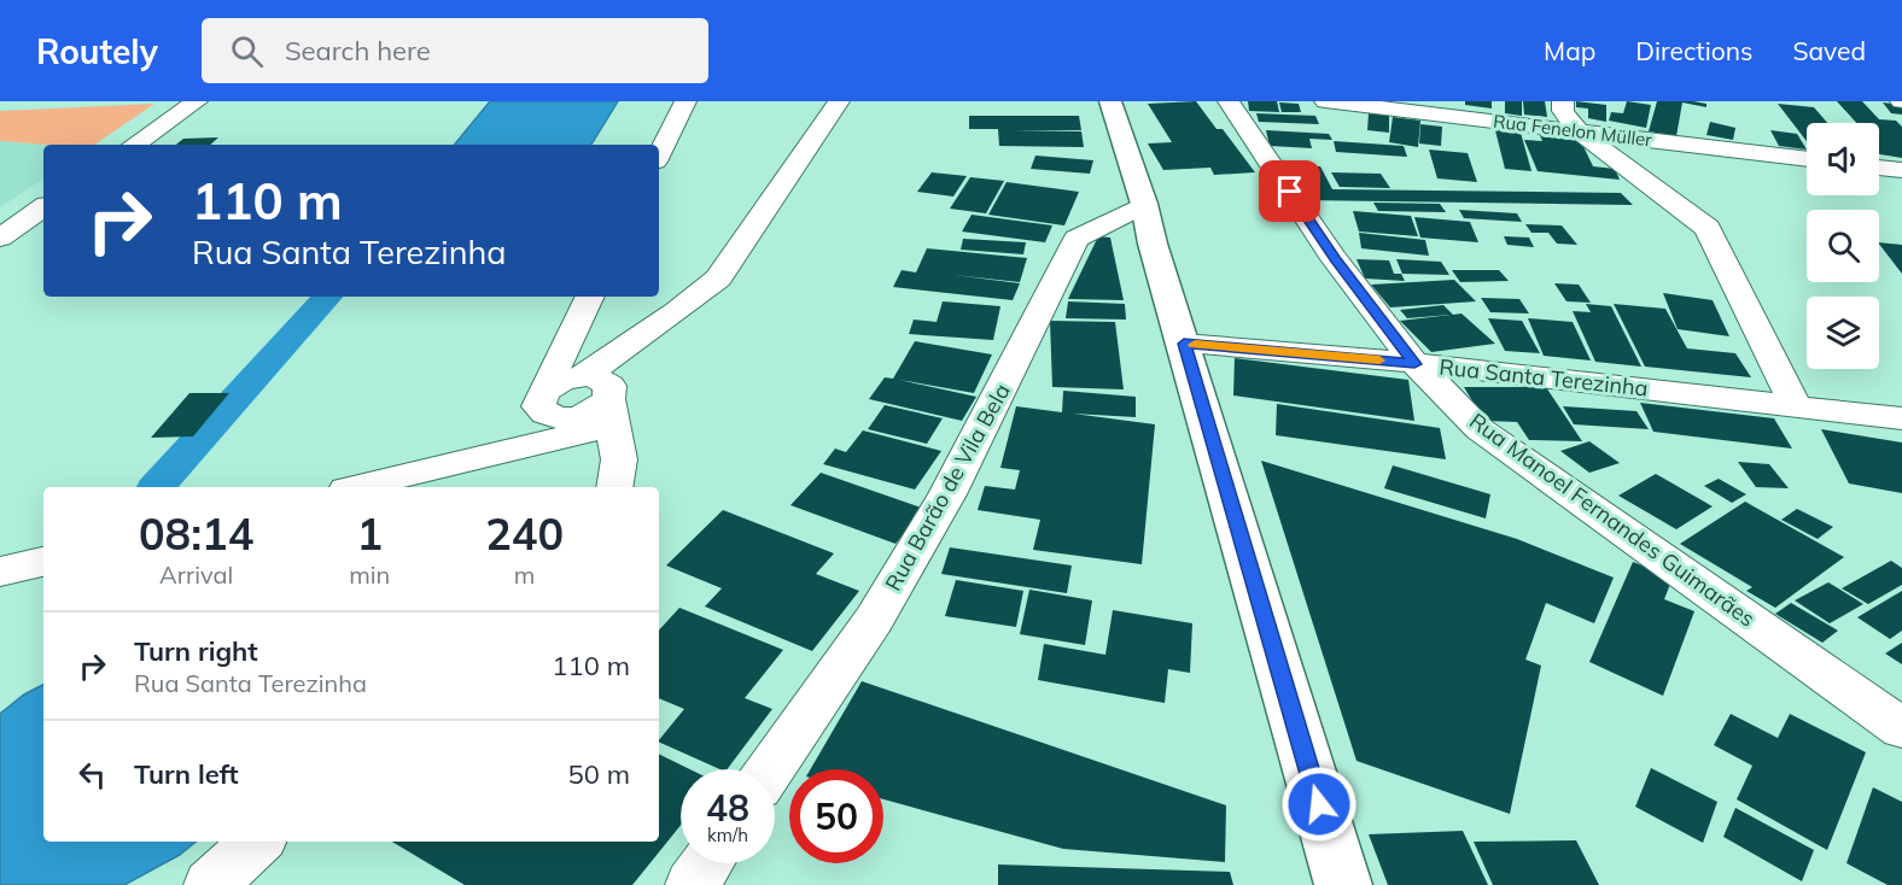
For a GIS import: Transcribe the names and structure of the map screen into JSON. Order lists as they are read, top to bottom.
{
  "streets": {
    "street": [
      "Rua Fenelon Müller",
      "Rua Santa Terezinha",
      "Rua Barão de Vila Bela",
      "Rua Manoel Fernandes Guimarães"
    ]
  },
  "crossings": [
    ["Rua Santa Terezinha", "Rua Manoel Fernandes Guimarães"]
  ],
  "page": {
    "header": "Routely",
    "search": "Search here",
    "nav": ["Map", "Directions", "Saved"],
    "turn": ["110 m", "Rua Santa Terezinha"],
    "eta": [
      "08:14",
      "Arrival",
      "1",
      "min",
      "240",
      "m"
    ],
    "list": [
      {
        "name": "Turn right",
        "note": "Rua Santa Terezinha",
        "value": "110 m"
      },
      {
        "name": "Turn left",
        "value": "50 m"
      }
    ],
    "speed": "48 km/h",
    "limit": "50"
  }
}
